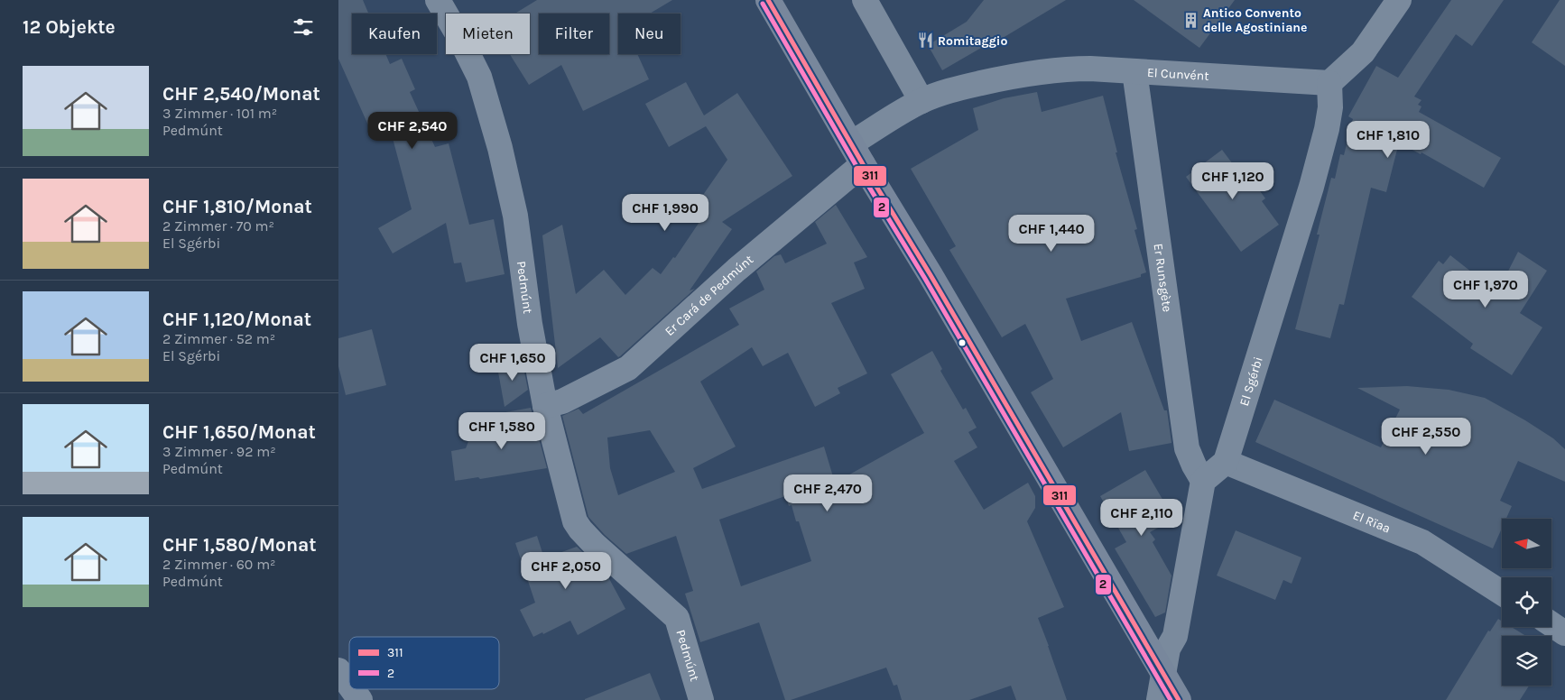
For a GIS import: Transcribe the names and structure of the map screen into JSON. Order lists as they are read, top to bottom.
{
  "streets": {
    "street": [
      "El Cunvént",
      "Er Runsgète",
      "Pedmúnt",
      "Er Cará de Pedmúnt",
      "El Sgérbi",
      "El Rïaa"
    ]
  },
  "crossings": [
    ["El Cunvént", "Er Runsgète"],
    ["El Cunvént", "Er Cará de Pedmúnt"],
    ["El Cunvént", "El Sgérbi"],
    ["Pedmúnt", "Er Cará de Pedmúnt"],
    ["El Sgérbi", "El Rïaa"]
  ],
  "places": {
    "building": ["Antico Convento delle Agostiniane"],
    "restaurant": ["Romitaggio"]
  },
  "lines": ["transit line 311", "transit line 2"],
  "legend": ["311", "2"],
  "north": "left",
  "page": {
    "heading": "12 Objekte",
    "chip": [
      "Kaufen",
      "Mieten",
      "Filter",
      "Neu"
    ],
    "list": [
      {
        "name": "CHF 2,540/Monat",
        "note": "3 Zimmer · 101 m² · Pedmúnt"
      },
      {
        "name": "CHF 1,810/Monat",
        "note": "2 Zimmer · 70 m² · El Sgérbi"
      },
      {
        "name": "CHF 1,120/Monat",
        "note": "2 Zimmer · 52 m² · El Sgérbi"
      },
      {
        "name": "CHF 1,650/Monat",
        "note": "3 Zimmer · 92 m² · Pedmúnt"
      },
      {
        "name": "CHF 1,580/Monat",
        "note": "2 Zimmer · 60 m² · Pedmúnt"
      }
    ],
    "price": [
      "CHF 2,540",
      "CHF 1,810",
      "CHF 1,120",
      "CHF 1,990",
      "CHF 1,440",
      "CHF 1,970",
      "CHF 1,650",
      "CHF 1,580",
      "CHF 2,550",
      "CHF 2,470",
      "CHF 2,110",
      "CHF 2,050"
    ]
  }
}
